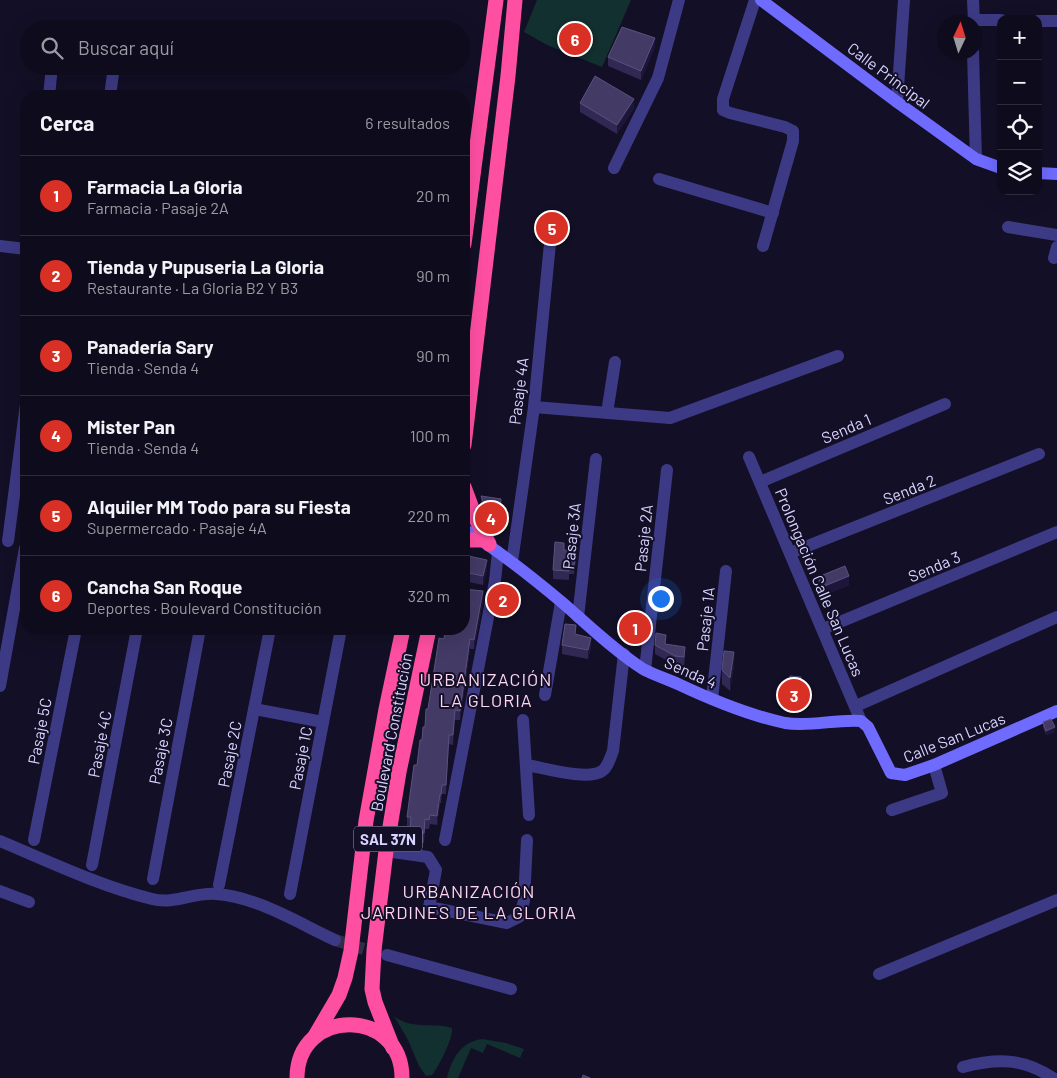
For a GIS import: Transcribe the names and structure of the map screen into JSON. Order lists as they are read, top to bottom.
{
  "streets": {
    "highway": ["Boulevard Constitución", "SAL 37N"],
    "street": [
      "Calle Principal",
      "Pasaje 4A",
      "Senda 1",
      "Senda 2",
      "Pasaje 3A",
      "Pasaje 2A",
      "Senda 3",
      "Prolongación Calle San Lucas",
      "Pasaje 1A",
      "Senda 4",
      "Pasaje 5C",
      "Calle San Lucas",
      "Pasaje 4C",
      "Pasaje 3C",
      "Pasaje 2C",
      "Pasaje 1C"
    ]
  },
  "crossings": [
    ["Pasaje 4A", "Senda 4"],
    ["Senda 1", "Prolongación Calle San Lucas"],
    ["Senda 2", "Prolongación Calle San Lucas"],
    ["Pasaje 3A", "Senda 4"],
    ["Pasaje 2A", "Senda 4"],
    ["Senda 3", "Prolongación Calle San Lucas"],
    ["Prolongación Calle San Lucas", "Senda 4"],
    ["Prolongación Calle San Lucas", "Calle San Lucas"],
    ["Pasaje 1A", "Senda 4"],
    ["Senda 4", "Calle San Lucas"],
    ["Boulevard Constitución", "SAL 37N"]
  ],
  "districts": ["URBANIZACIÓN LA GLORIA", "URBANIZACIÓN JARDINES DE LA GLORIA"],
  "north": "top",
  "page": {
    "map_buttons": ["+", "−"],
    "search": "Buscar aquí",
    "pins": [
      "6",
      "5",
      "4",
      "2",
      "1",
      "3"
    ],
    "heading": ["Cerca", "6 resultados"],
    "list": [
      {
        "mark": "1",
        "name": "Farmacia La Gloria",
        "note": "Farmacia · Pasaje 2A",
        "value": "20 m"
      },
      {
        "mark": "2",
        "name": "Tienda y Pupuseria La Gloria",
        "note": "Restaurante · La Gloria B2 Y B3",
        "value": "90 m"
      },
      {
        "mark": "3",
        "name": "Panadería Sary",
        "note": "Tienda · Senda 4",
        "value": "90 m"
      },
      {
        "mark": "4",
        "name": "Mister Pan",
        "note": "Tienda · Senda 4",
        "value": "100 m"
      },
      {
        "mark": "5",
        "name": "Alquiler MM Todo para su Fiesta",
        "note": "Supermercado · Pasaje 4A",
        "value": "220 m"
      },
      {
        "mark": "6",
        "name": "Cancha San Roque",
        "note": "Deportes · Boulevard Constitución",
        "value": "320 m"
      }
    ]
  }
}
